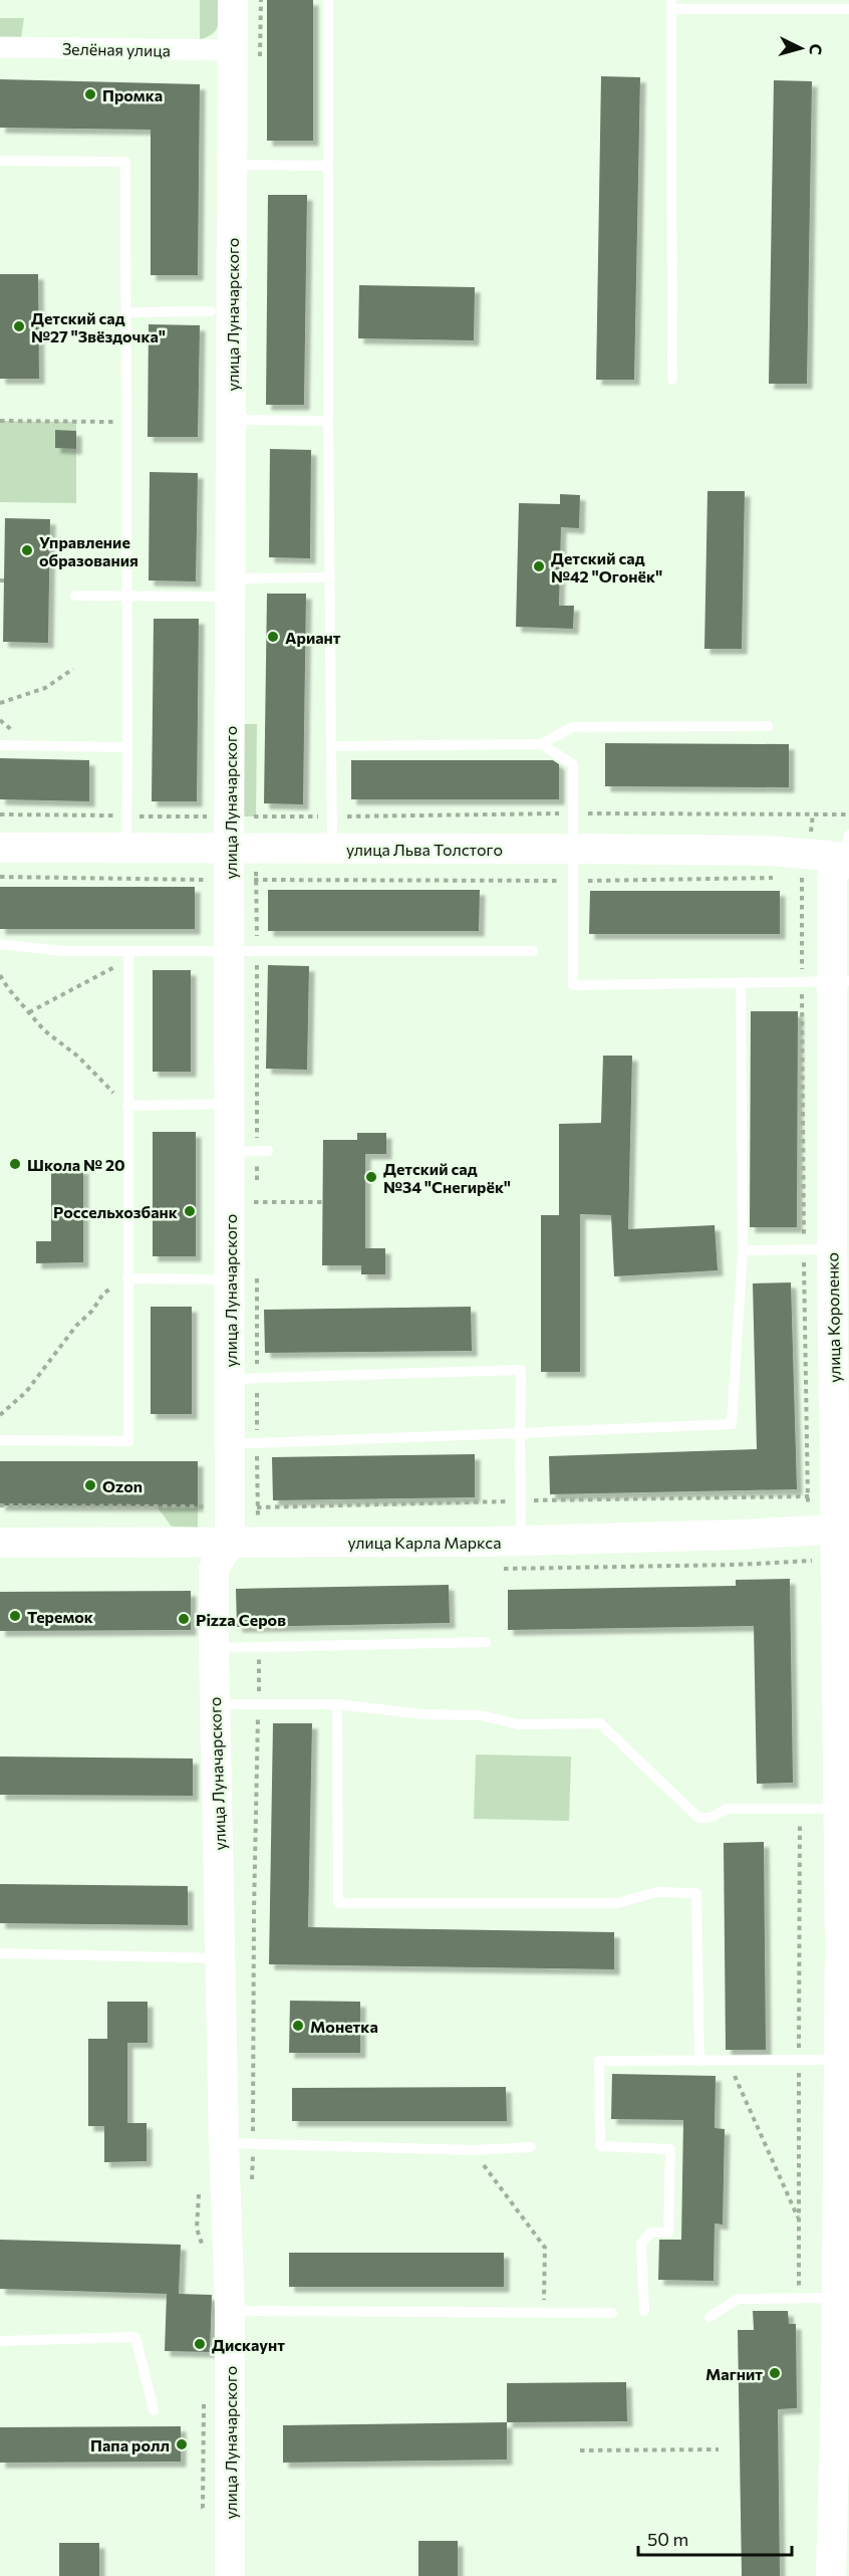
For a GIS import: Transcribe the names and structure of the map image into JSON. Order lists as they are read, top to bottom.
{
  "streets": {
    "street": [
      "Зелёная улица",
      "улица Луначарского",
      "улица Льва Толстого",
      "улица Короленко",
      "улица Карла Маркса"
    ]
  },
  "crossings": [
    ["Зелёная улица", "улица Луначарского"],
    ["улица Луначарского", "улица Льва Толстого"],
    ["улица Луначарского", "улица Карла Маркса"],
    ["улица Льва Толстого", "улица Короленко"],
    ["улица Короленко", "улица Карла Маркса"]
  ],
  "places": [
    "Промка",
    "Детский сад №27 \"Звёздочка\"",
    "Управление образования",
    "Детский сад №42 \"Огонёк\"",
    "Ариант",
    "Школа № 20",
    "Детский сад №34 \"Снегирёк\"",
    "Россельхозбанк",
    "Ozon",
    "Теремок",
    "Pizza Серов",
    "Монетка",
    "Дискаунт",
    "Магнит",
    "Папа ролл"
  ],
  "scale_bar": "50 m",
  "north": "right"
}
